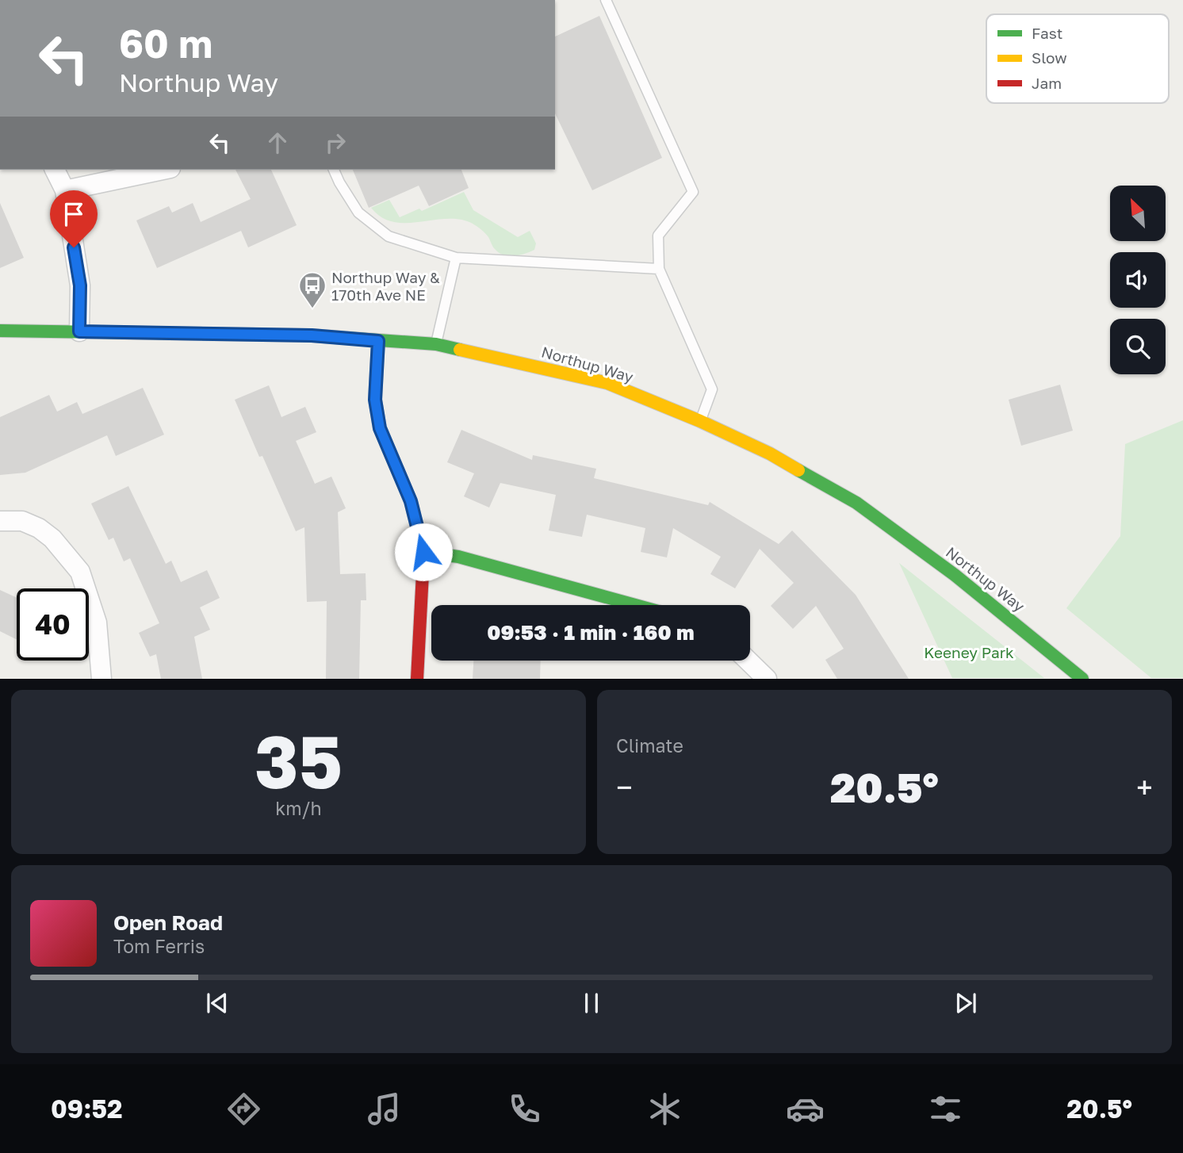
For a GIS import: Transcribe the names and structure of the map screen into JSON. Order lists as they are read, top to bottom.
{
  "streets": {
    "street": ["Northup Way"]
  },
  "parks": ["Keeney Park"],
  "places": {
    "bus stop": ["Northup Way & 170th Ave NE"]
  },
  "legend": ["Fast", "Slow", "Jam"],
  "north": "top left",
  "page": {
    "turn": ["60 m", "Northup Way"],
    "limit": "40",
    "trip": "09:53 · 1 min · 160 m",
    "tile": [
      ["35", "km/h"],
      "Climate"
    ],
    "heat": ["−", "20.5°", "+"],
    "song": ["Open Road", "Tom Ferris"],
    "tabs": ["09:52", "20.5°"]
  }
}
